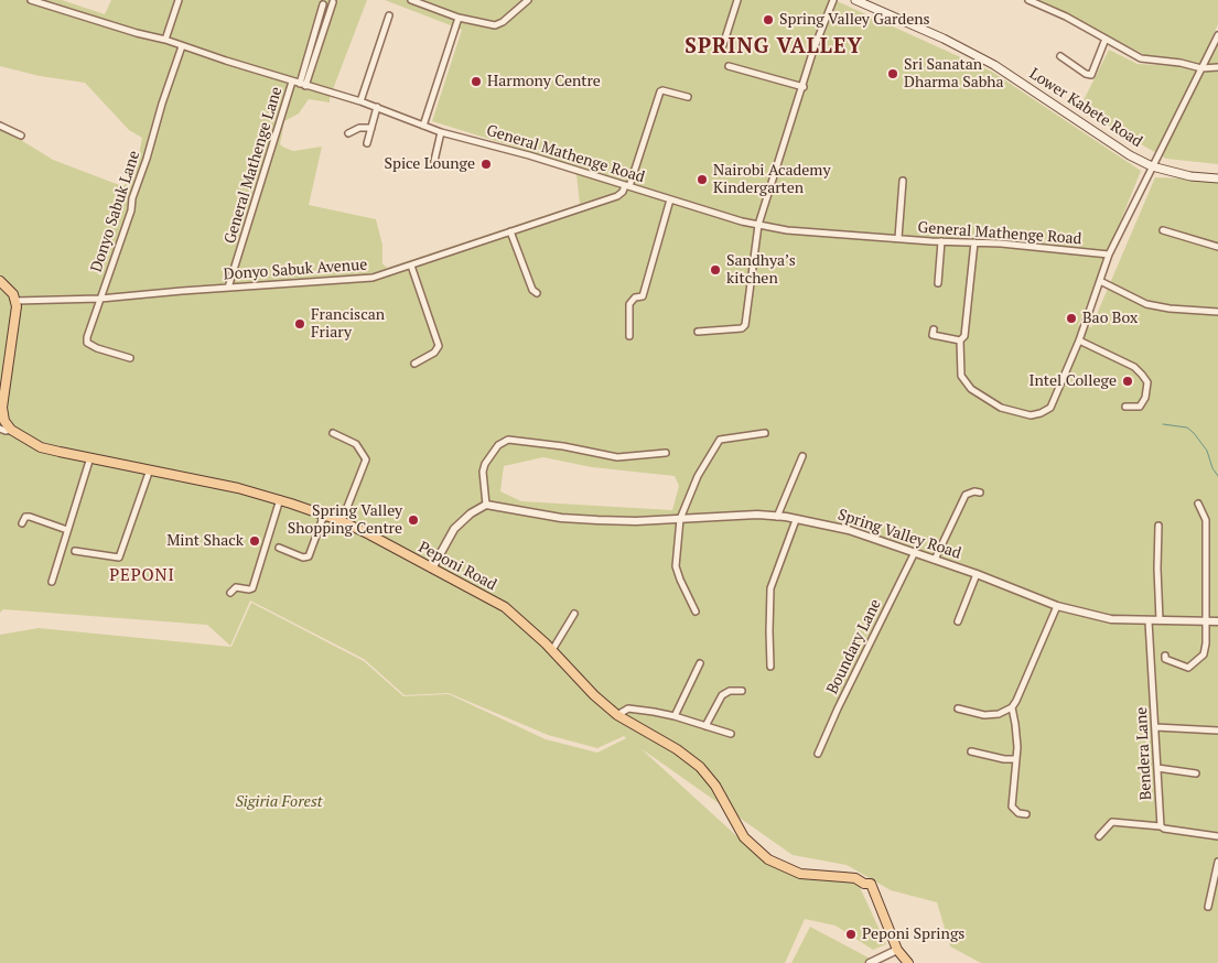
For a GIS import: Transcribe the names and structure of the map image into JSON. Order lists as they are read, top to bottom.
{
  "streets": {
    "main road": ["Lower Kabete Road", "Peponi Road"],
    "street": [
      "General Mathenge Road",
      "General Mathenge Lane",
      "Donyo Sabuk Lane",
      "Donyo Sabuk Avenue",
      "Spring Valley Road",
      "Boundary Lane",
      "Bendera Lane"
    ]
  },
  "crossings": [
    ["General Mathenge Road", "General Mathenge Lane"],
    ["General Mathenge Road", "Donyo Sabuk Lane"],
    ["General Mathenge Road", "Donyo Sabuk Avenue"],
    ["General Mathenge Lane", "Donyo Sabuk Avenue"],
    ["Donyo Sabuk Lane", "Donyo Sabuk Avenue"],
    ["Spring Valley Road", "Boundary Lane"],
    ["Spring Valley Road", "Bendera Lane"]
  ],
  "districts": ["SPRING VALLEY", "PEPONI"],
  "parks": ["Sigiria Forest"],
  "places": [
    "Spring Valley Gardens",
    "Sri Sanatan Dharma Sabha",
    "Harmony Centre",
    "Spice Lounge",
    "Nairobi Academy Kindergarten",
    "Sandhya’s kitchen",
    "Bao Box",
    "Franciscan Friary",
    "Intel College",
    "Spring Valley Shopping Centre",
    "Mint Shack",
    "Peponi Springs"
  ]
}
